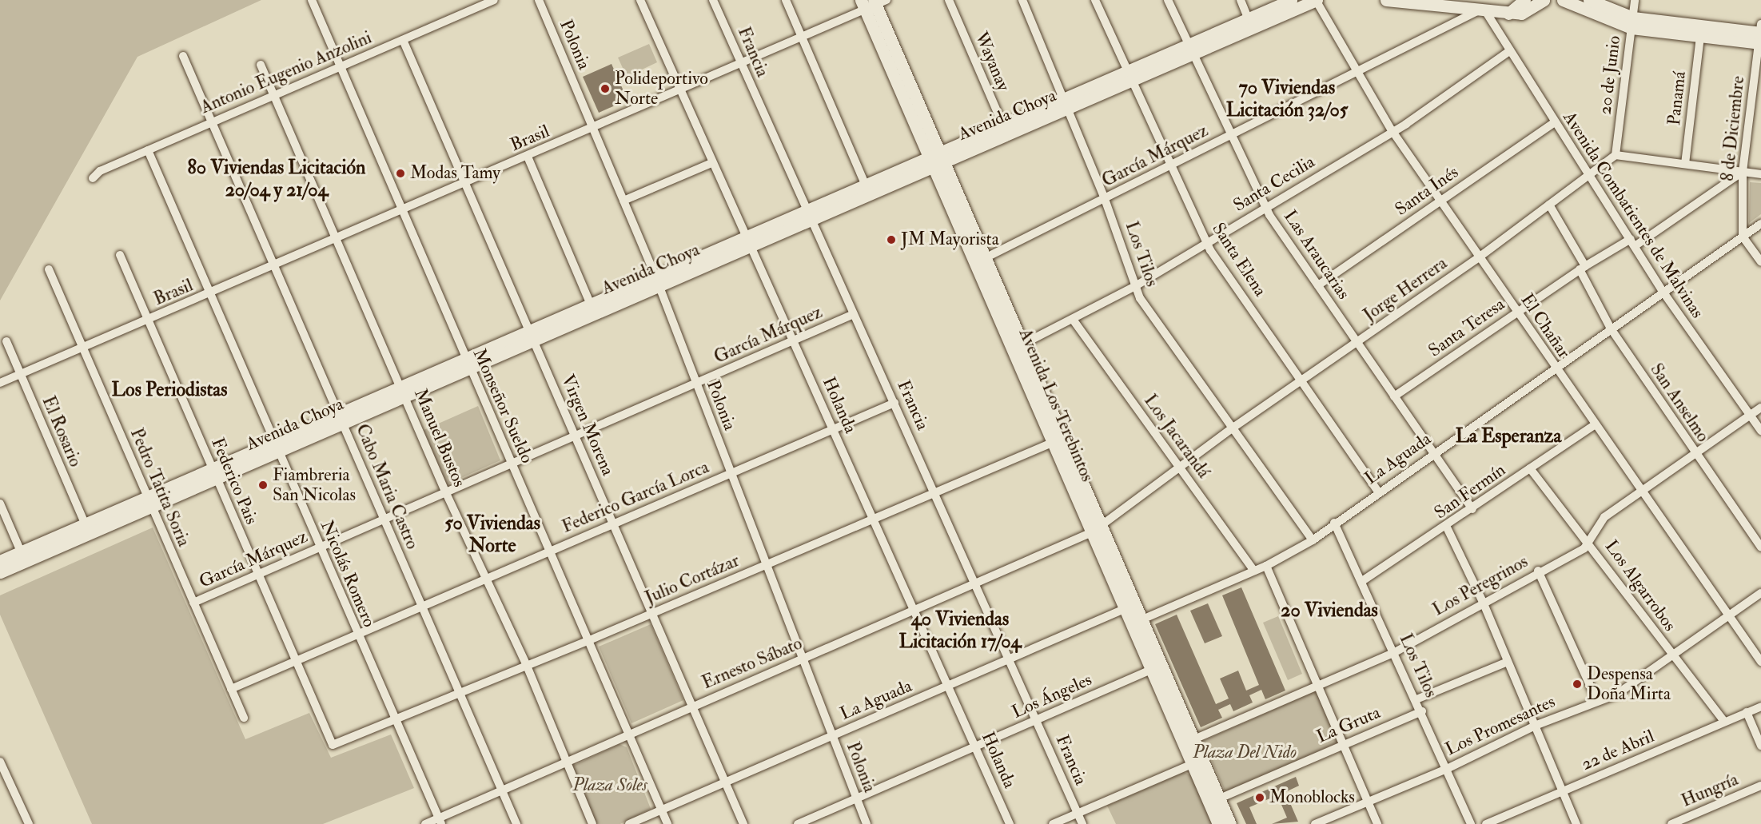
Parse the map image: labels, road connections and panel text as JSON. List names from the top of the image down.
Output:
{
  "streets": {
    "main road": ["Avenida Choya", "Avenida Los Terebintos"],
    "street": [
      "Polonia",
      "Francia",
      "Wayanay",
      "Antonio Eugenio Anzolini",
      "20 de Junio",
      "Panamá",
      "8 de Diciembre",
      "Brasil",
      "García Márquez",
      "Santa Cecilia",
      "Santa Inés",
      "Avenida Combatientes de Malvinas",
      "Los Tilos",
      "Las Araucarias",
      "Santa Elena",
      "Jorge Herrera",
      "El Chañar",
      "Santa Teresa",
      "San Anselmo",
      "Holanda",
      "Monseñor Sueldo",
      "Virgen Morena",
      "El Rosario",
      "Los Jacarandá",
      "Manuel Bustos",
      "La Aguada",
      "Federico Pais",
      "Cabo Maria Castro",
      "Pedro Tatita Soria",
      "San Fermín",
      "Federico García Lorca",
      "Nicolás Romero",
      "Julio Cortázar",
      "Los Peregrinos",
      "Los Algarrobos",
      "Ernesto Sábato",
      "Los Ángeles",
      "La Gruta",
      "Los Promesantes",
      "22 de Abril",
      "Hungría"
    ]
  },
  "crossings": [
    ["Polonia", "Avenida Choya"],
    ["Polonia", "Brasil"],
    ["Polonia", "García Márquez"],
    ["Polonia", "La Aguada"],
    ["Polonia", "Federico García Lorca"],
    ["Polonia", "Julio Cortázar"],
    ["Polonia", "Ernesto Sábato"],
    ["Polonia", "Los Ángeles"],
    ["Francia", "Avenida Choya"],
    ["Francia", "Brasil"],
    ["Francia", "García Márquez"],
    ["Francia", "La Aguada"],
    ["Francia", "Federico García Lorca"],
    ["Francia", "Julio Cortázar"],
    ["Francia", "Ernesto Sábato"],
    ["Francia", "Los Ángeles"],
    ["Wayanay", "Avenida Choya"],
    ["Antonio Eugenio Anzolini", "Monseñor Sueldo"],
    ["Antonio Eugenio Anzolini", "Virgen Morena"],
    ["Antonio Eugenio Anzolini", "Manuel Bustos"],
    ["Antonio Eugenio Anzolini", "Cabo Maria Castro"],
    ["Antonio Eugenio Anzolini", "Nicolás Romero"],
    ["20 de Junio", "Jorge Herrera"],
    ["Avenida Choya", "Los Tilos"],
    ["Avenida Choya", "Las Araucarias"],
    ["Avenida Choya", "Santa Elena"],
    ["Avenida Choya", "El Chañar"],
    ["Avenida Choya", "Holanda"],
    ["Avenida Choya", "Avenida Los Terebintos"],
    ["Avenida Choya", "Monseñor Sueldo"],
    ["Avenida Choya", "Virgen Morena"],
    ["Avenida Choya", "El Rosario"],
    ["Avenida Choya", "Manuel Bustos"],
    ["Avenida Choya", "Federico Pais"],
    ["Avenida Choya", "Cabo Maria Castro"],
    ["Avenida Choya", "Pedro Tatita Soria"],
    ["Avenida Choya", "Nicolás Romero"],
    ["8 de Diciembre", "Santa Teresa"],
    ["8 de Diciembre", "La Aguada"],
    ["Brasil", "Holanda"],
    ["Brasil", "Avenida Los Terebintos"],
    ["Brasil", "Monseñor Sueldo"],
    ["Brasil", "Virgen Morena"],
    ["Brasil", "El Rosario"],
    ["Brasil", "Manuel Bustos"],
    ["Brasil", "Federico Pais"],
    ["Brasil", "Cabo Maria Castro"],
    ["Brasil", "Pedro Tatita Soria"],
    ["Brasil", "Nicolás Romero"],
    ["García Márquez", "Avenida Combatientes de Malvinas"],
    ["García Márquez", "Los Tilos"],
    ["García Márquez", "Las Araucarias"],
    ["García Márquez", "Santa Elena"],
    ["García Márquez", "El Chañar"],
    ["García Márquez", "Holanda"],
    ["García Márquez", "Avenida Los Terebintos"],
    ["García Márquez", "Monseñor Sueldo"],
    ["García Márquez", "Virgen Morena"],
    ["García Márquez", "Manuel Bustos"],
    ["García Márquez", "Federico Pais"],
    ["García Márquez", "Cabo Maria Castro"],
    ["García Márquez", "Pedro Tatita Soria"],
    ["García Márquez", "Nicolás Romero"],
    ["Santa Cecilia", "Avenida Combatientes de Malvinas"],
    ["Santa Cecilia", "Los Tilos"],
    ["Santa Cecilia", "Las Araucarias"],
    ["Santa Cecilia", "Santa Elena"],
    ["Santa Cecilia", "El Chañar"],
    ["Santa Cecilia", "Avenida Los Terebintos"],
    ["Santa Cecilia", "Los Jacarandá"],
    ["Santa Inés", "Avenida Combatientes de Malvinas"],
    ["Santa Inés", "Las Araucarias"],
    ["Santa Inés", "El Chañar"],
    ["Avenida Combatientes de Malvinas", "Jorge Herrera"],
    ["Avenida Combatientes de Malvinas", "Santa Teresa"],
    ["Avenida Combatientes de Malvinas", "La Aguada"],
    ["Avenida Combatientes de Malvinas", "Los Peregrinos"],
    ["Los Tilos", "Jorge Herrera"],
    ["Los Tilos", "La Aguada"],
    ["Los Tilos", "San Fermín"],
    ["Los Tilos", "Los Peregrinos"],
    ["Los Tilos", "La Gruta"],
    ["Los Tilos", "Los Promesantes"],
    ["Las Araucarias", "Jorge Herrera"],
    ["Las Araucarias", "Santa Teresa"],
    ["Las Araucarias", "La Aguada"],
    ["Las Araucarias", "San Fermín"],
    ["Santa Elena", "Jorge Herrera"],
    ["Santa Elena", "La Aguada"],
    ["Jorge Herrera", "El Chañar"],
    ["Jorge Herrera", "San Anselmo"],
    ["Jorge Herrera", "Avenida Los Terebintos"],
    ["Jorge Herrera", "Los Jacarandá"],
    ["Jorge Herrera", "Ernesto Sábato"],
    ["El Chañar", "Santa Teresa"],
    ["El Chañar", "La Aguada"],
    ["El Chañar", "San Fermín"],
    ["El Chañar", "Los Peregrinos"],
    ["El Chañar", "Los Promesantes"],
    ["Santa Teresa", "San Anselmo"],
    ["San Anselmo", "La Aguada"],
    ["San Anselmo", "Los Peregrinos"],
    ["Holanda", "La Aguada"],
    ["Holanda", "Federico García Lorca"],
    ["Holanda", "Julio Cortázar"],
    ["Holanda", "Ernesto Sábato"],
    ["Holanda", "Los Ángeles"],
    ["Avenida Los Terebintos", "La Aguada"],
    ["Avenida Los Terebintos", "Julio Cortázar"],
    ["Avenida Los Terebintos", "Los Peregrinos"],
    ["Avenida Los Terebintos", "Ernesto Sábato"],
    ["Avenida Los Terebintos", "Los Ángeles"],
    ["Avenida Los Terebintos", "La Gruta"],
    ["Monseñor Sueldo", "La Aguada"],
    ["Monseñor Sueldo", "Federico García Lorca"],
    ["Monseñor Sueldo", "Julio Cortázar"],
    ["Monseñor Sueldo", "Ernesto Sábato"],
    ["Virgen Morena", "La Aguada"],
    ["Virgen Morena", "Federico García Lorca"],
    ["Virgen Morena", "Julio Cortázar"],
    ["Virgen Morena", "Ernesto Sábato"],
    ["Los Jacarandá", "La Aguada"],
    ["Manuel Bustos", "Federico García Lorca"],
    ["Manuel Bustos", "Julio Cortázar"],
    ["Manuel Bustos", "Ernesto Sábato"],
    ["Federico Pais", "Federico García Lorca"],
    ["Federico Pais", "Julio Cortázar"],
    ["Cabo Maria Castro", "Federico García Lorca"],
    ["Cabo Maria Castro", "Julio Cortázar"],
    ["Cabo Maria Castro", "Ernesto Sábato"],
    ["Pedro Tatita Soria", "Federico García Lorca"],
    ["San Fermín", "Los Algarrobos"],
    ["Federico García Lorca", "Nicolás Romero"],
    ["Nicolás Romero", "Julio Cortázar"],
    ["Nicolás Romero", "Ernesto Sábato"],
    ["Los Peregrinos", "Los Algarrobos"],
    ["Los Algarrobos", "Los Promesantes"],
    ["Los Algarrobos", "22 de Abril"]
  ],
  "districts": [
    "70 Viviendas Licitación 32/05",
    "80 Viviendas Licitación 20/04 y 21/04",
    "Los Periodistas",
    "La Esperanza",
    "50 Viviendas Norte",
    "20 Viviendas",
    "40 Viviendas Licitación 17/04"
  ],
  "parks": ["Plaza Del Nido", "Plaza Soles"],
  "places": [
    "Polideportivo Norte",
    "Modas Tamy",
    "JM Mayorista",
    "Fiambreria San Nicolas",
    "Despensa Doña Mirta",
    "Monoblocks"
  ]
}
